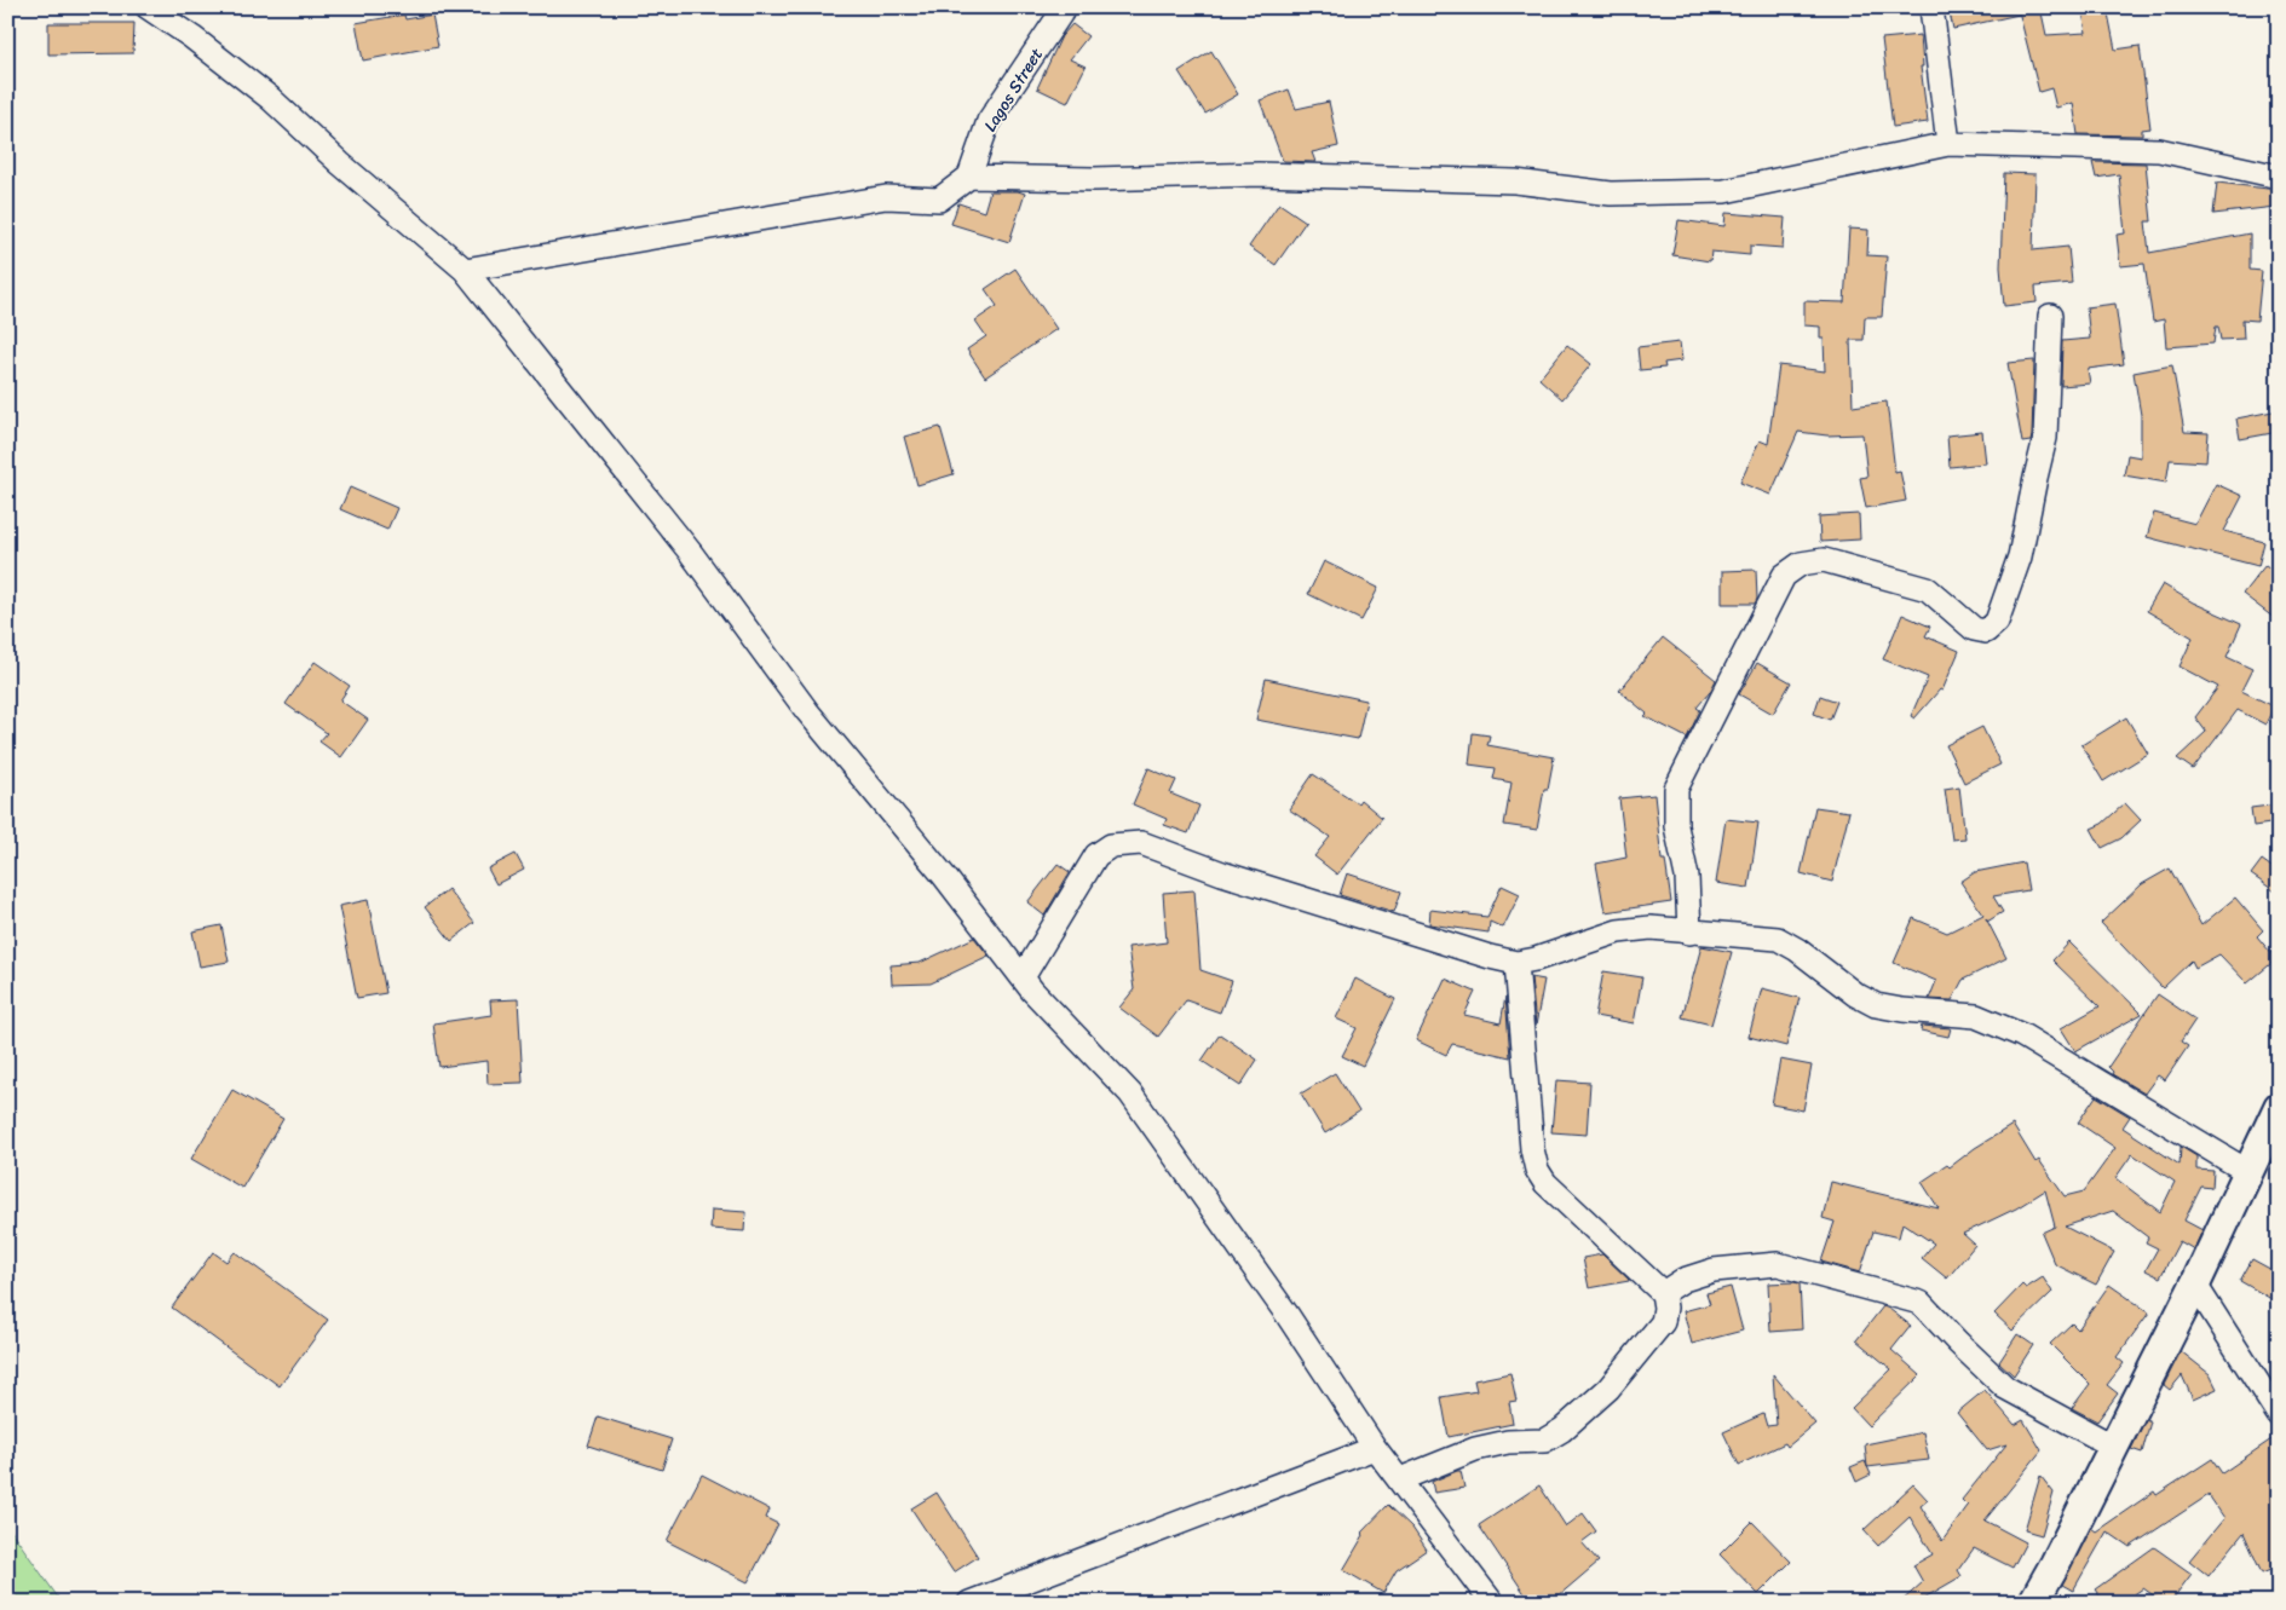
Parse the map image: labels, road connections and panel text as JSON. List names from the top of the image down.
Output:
{
  "streets": {
    "street": ["Lagos Street"]
  }
}
